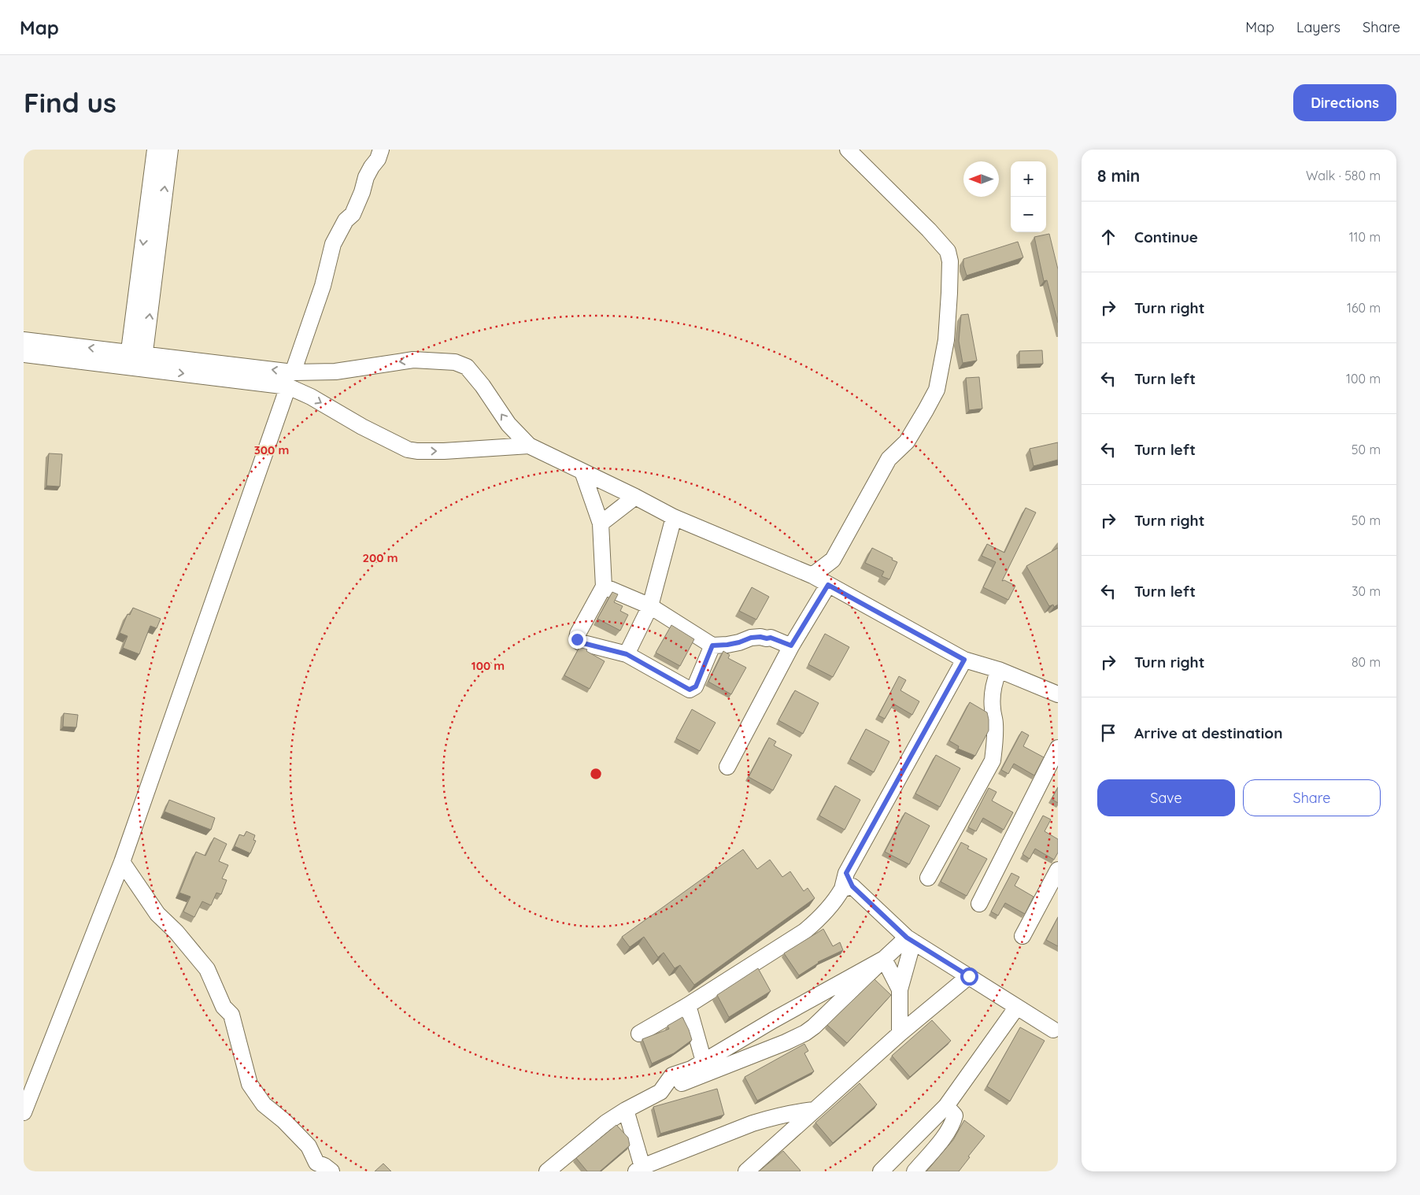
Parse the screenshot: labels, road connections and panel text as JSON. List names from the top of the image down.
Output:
{
  "north": "left",
  "page": {
    "header": "Map",
    "nav": ["Map", "Layers", "Share"],
    "buttons": [
      "Directions",
      ["Save", "Share"]
    ],
    "title": "Find us",
    "heading": ["8 min", "Walk · 580 m"],
    "map_buttons": ["+", "−"],
    "list": [
      ["Continue", "110 m"],
      ["Turn right", "160 m"],
      ["Turn left", "100 m"],
      ["Turn left", "50 m"],
      ["Turn right", "50 m"],
      ["Turn left", "30 m"],
      ["Turn right", "80 m"],
      "Arrive at destination"
    ]
  },
  "rings": ["300 m", "200 m", "100 m"]
}
